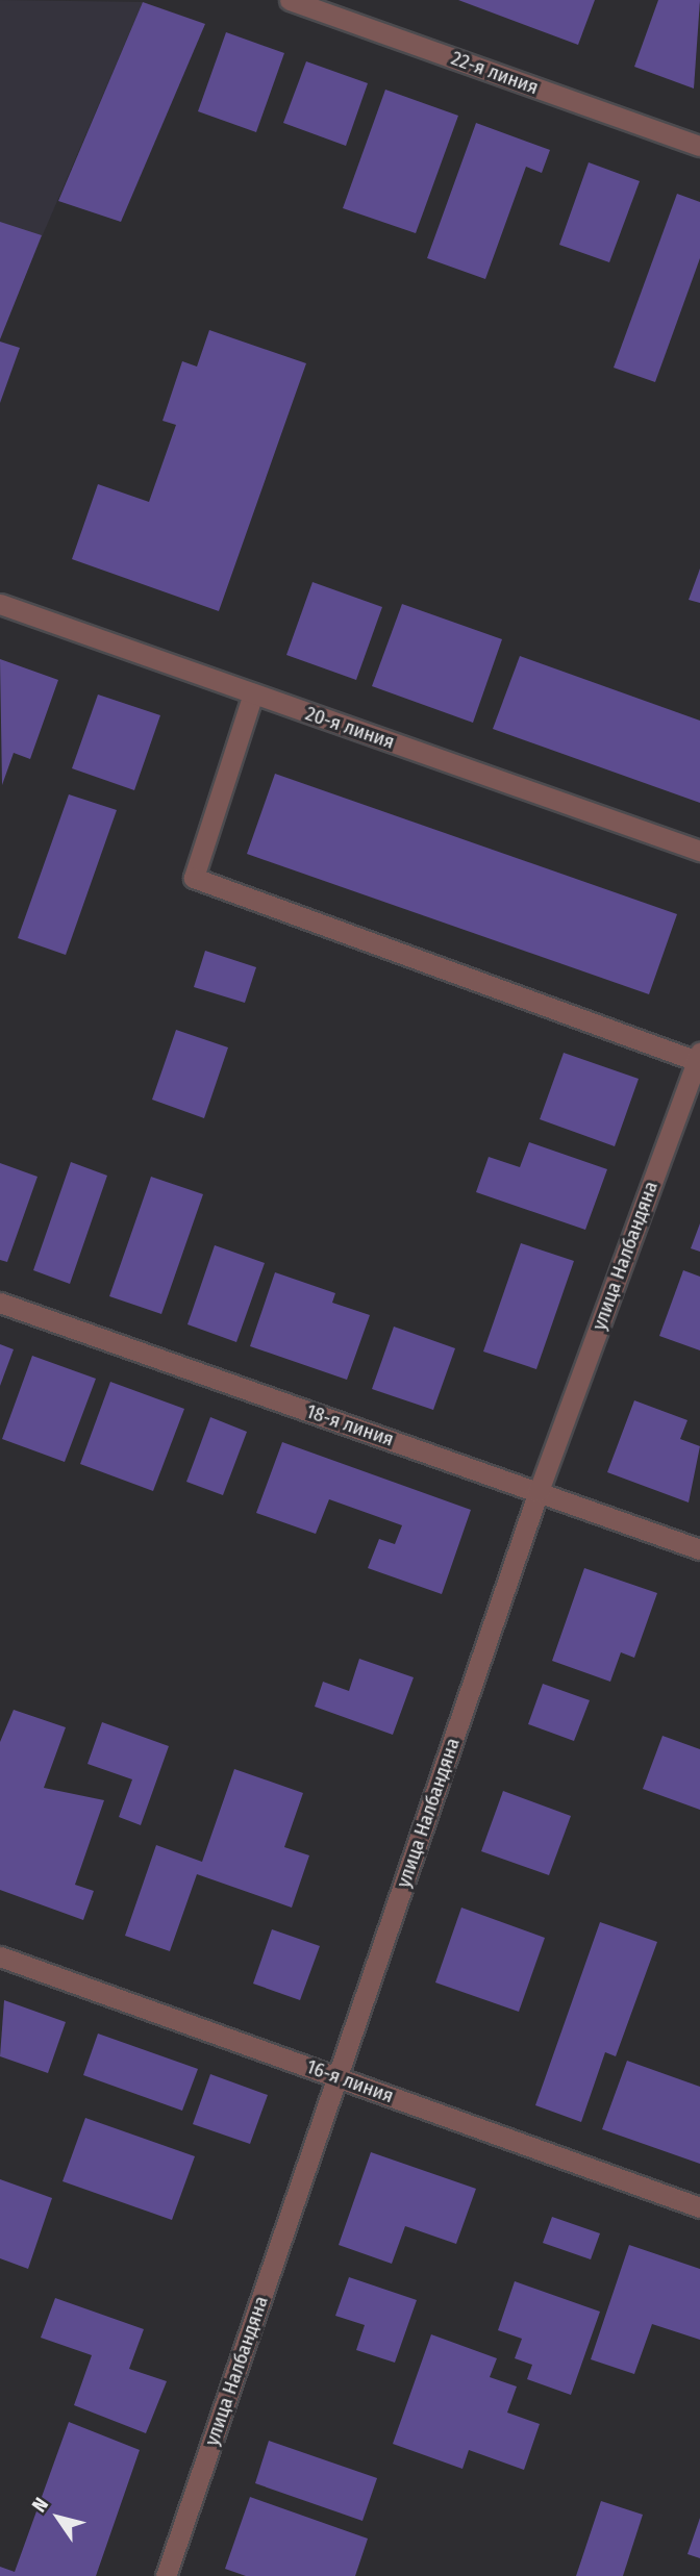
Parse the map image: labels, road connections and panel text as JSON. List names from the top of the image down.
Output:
{
  "streets": {
    "street": [
      "22-я линия",
      "20-я линия",
      "улица Налбандяна",
      "18-я линия",
      "16-я линия"
    ]
  },
  "crossings": [
    ["улица Налбандяна", "18-я линия"],
    ["улица Налбандяна", "16-я линия"]
  ],
  "north": "top left"
}
